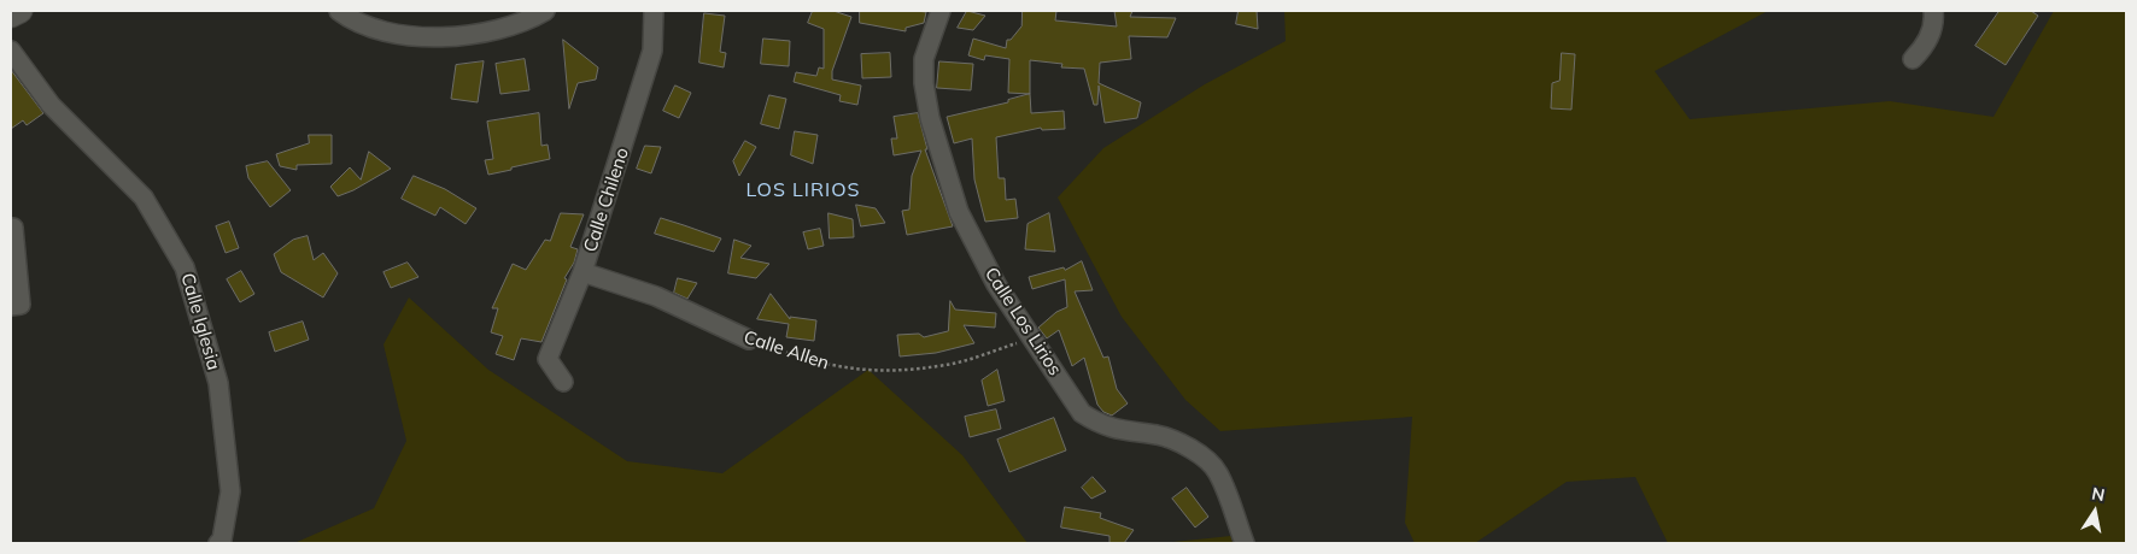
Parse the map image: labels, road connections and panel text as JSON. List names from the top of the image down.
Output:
{
  "streets": {
    "street": [
      "Calle Chileno",
      "Calle Iglesia",
      "Calle Los Lirios",
      "Calle Allen"
    ]
  },
  "crossings": [
    ["Calle Chileno", "Calle Allen"],
    ["Calle Los Lirios", "Calle Allen"]
  ],
  "districts": ["LOS LIRIOS"],
  "north": "top"
}
